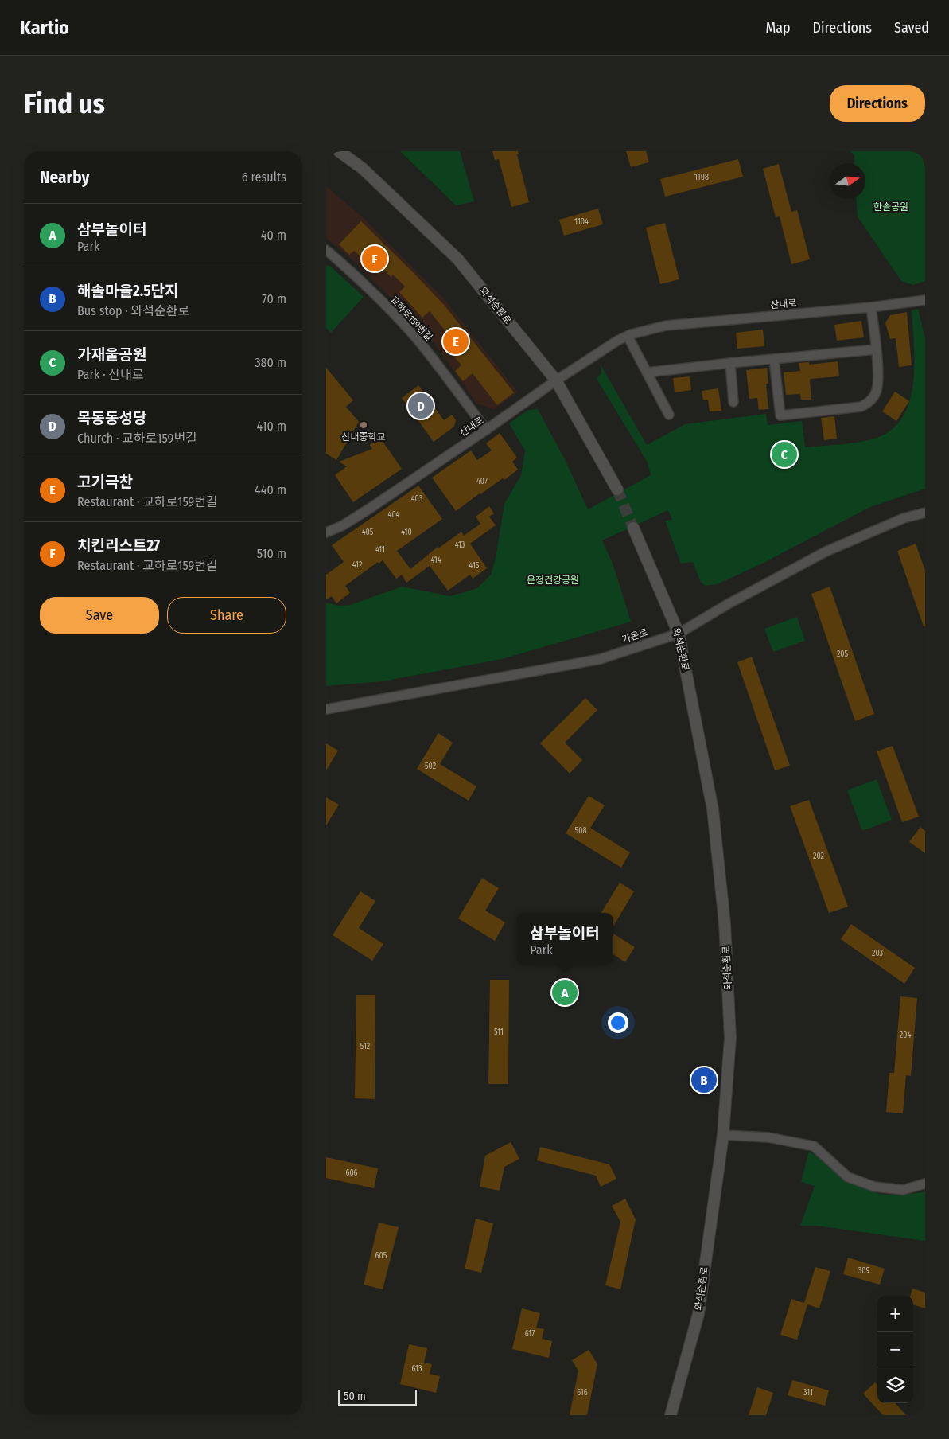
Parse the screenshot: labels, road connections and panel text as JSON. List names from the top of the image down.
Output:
{
  "streets": {
    "street": [
      "산내로",
      "와석순환로",
      "교하로159번길",
      "가온로"
    ]
  },
  "crossings": [
    ["산내로", "와석순환로"],
    ["산내로", "교하로159번길"],
    ["와석순환로", "가온로"]
  ],
  "parks": ["한솔공원", "운정건강공원"],
  "places": ["산내중학교"],
  "house_numbers": [
    "1108",
    "1104",
    "407",
    "403",
    "404",
    "405",
    "410",
    "413",
    "411",
    "414",
    "412",
    "415",
    "205",
    "502",
    "508",
    "202",
    "203",
    "511",
    "204",
    "512",
    "606",
    "605",
    "309",
    "617",
    "613",
    "616",
    "311"
  ],
  "scale_bar": "50 m",
  "north": "right",
  "page": {
    "header": "Kartio",
    "nav": ["Map", "Directions", "Saved"],
    "buttons": [
      "Directions",
      ["Save", "Share"]
    ],
    "title": "Find us",
    "heading": ["Nearby", "6 results"],
    "list": [
      {
        "mark": "A",
        "name": "삼부놀이터",
        "note": "Park",
        "value": "40 m"
      },
      {
        "mark": "B",
        "name": "해솔마을2.5단지",
        "note": "Bus stop · 와석순환로",
        "value": "70 m"
      },
      {
        "mark": "C",
        "name": "가재울공원",
        "note": "Park · 산내로",
        "value": "380 m"
      },
      {
        "mark": "D",
        "name": "목동동성당",
        "note": "Church · 교하로159번길",
        "value": "410 m"
      },
      {
        "mark": "E",
        "name": "고기극찬",
        "note": "Restaurant · 교하로159번길",
        "value": "440 m"
      },
      {
        "mark": "F",
        "name": "치킨리스트27",
        "note": "Restaurant · 교하로159번길",
        "value": "510 m"
      }
    ],
    "pins": [
      "F",
      "E",
      "D",
      "C",
      "A",
      "B"
    ],
    "popup": ["삼부놀이터", "Park"],
    "map_buttons": ["+", "−"],
    "scale": "50 m"
  }
}
